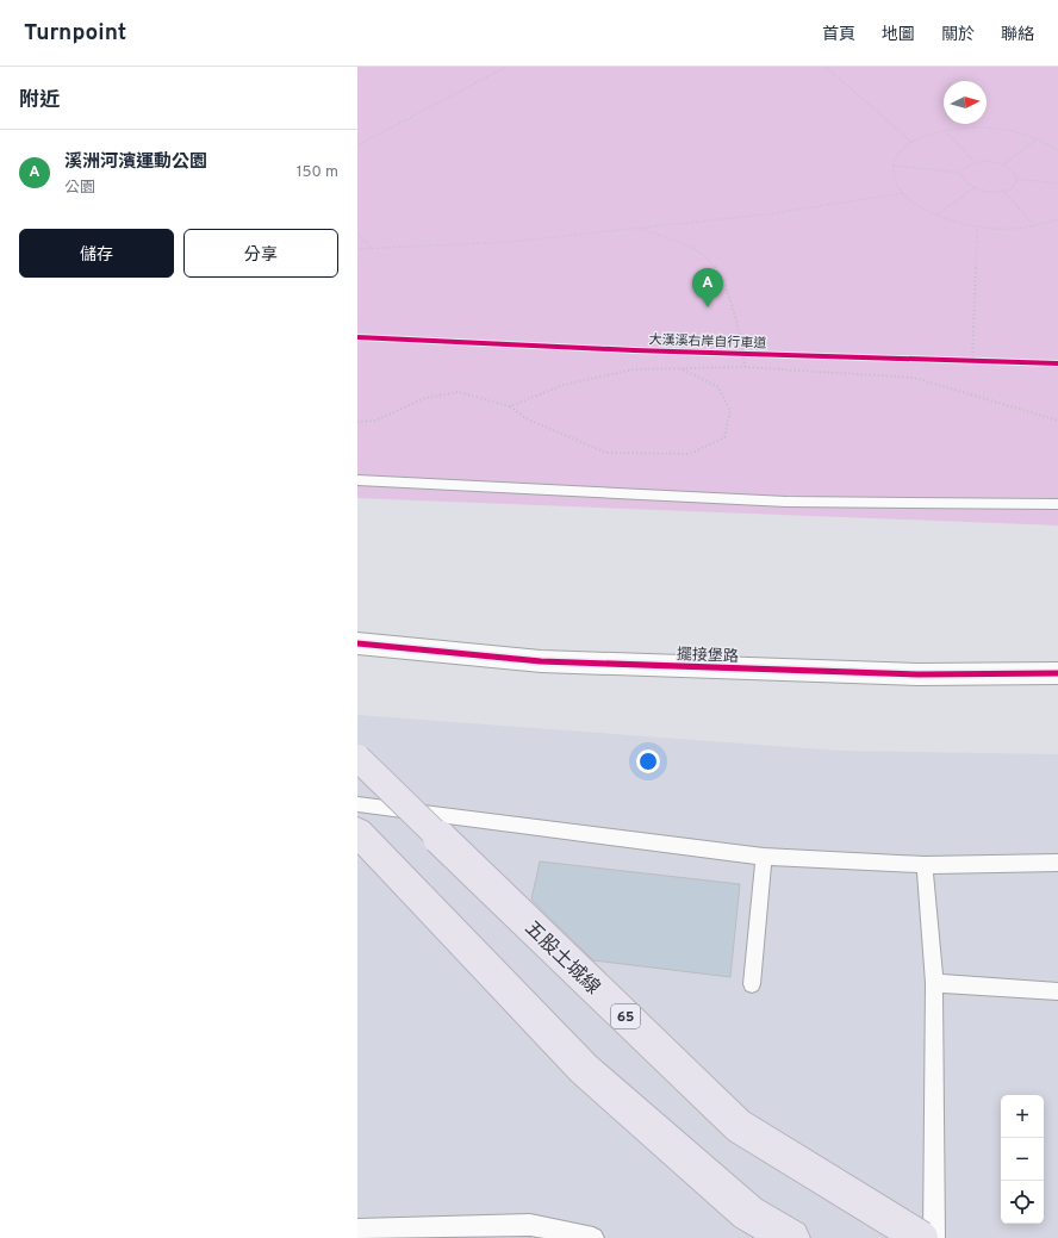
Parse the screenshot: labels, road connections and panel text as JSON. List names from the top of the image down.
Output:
{
  "streets": {
    "highway": ["五股土城線", "65"],
    "street": ["擺接堡路"],
    "cycle path": ["大漢溪右岸自行車道"]
  },
  "north": "right",
  "page": {
    "header": "Turnpoint",
    "nav": [
      "首頁",
      "地圖",
      "關於",
      "聯絡"
    ],
    "heading": "附近",
    "list": [
      {
        "mark": "A",
        "name": "溪洲河濱運動公園",
        "note": "公園",
        "value": "150 m"
      }
    ],
    "buttons": ["儲存", "分享"],
    "pins": "A",
    "map_buttons": ["+", "−"]
  }
}
